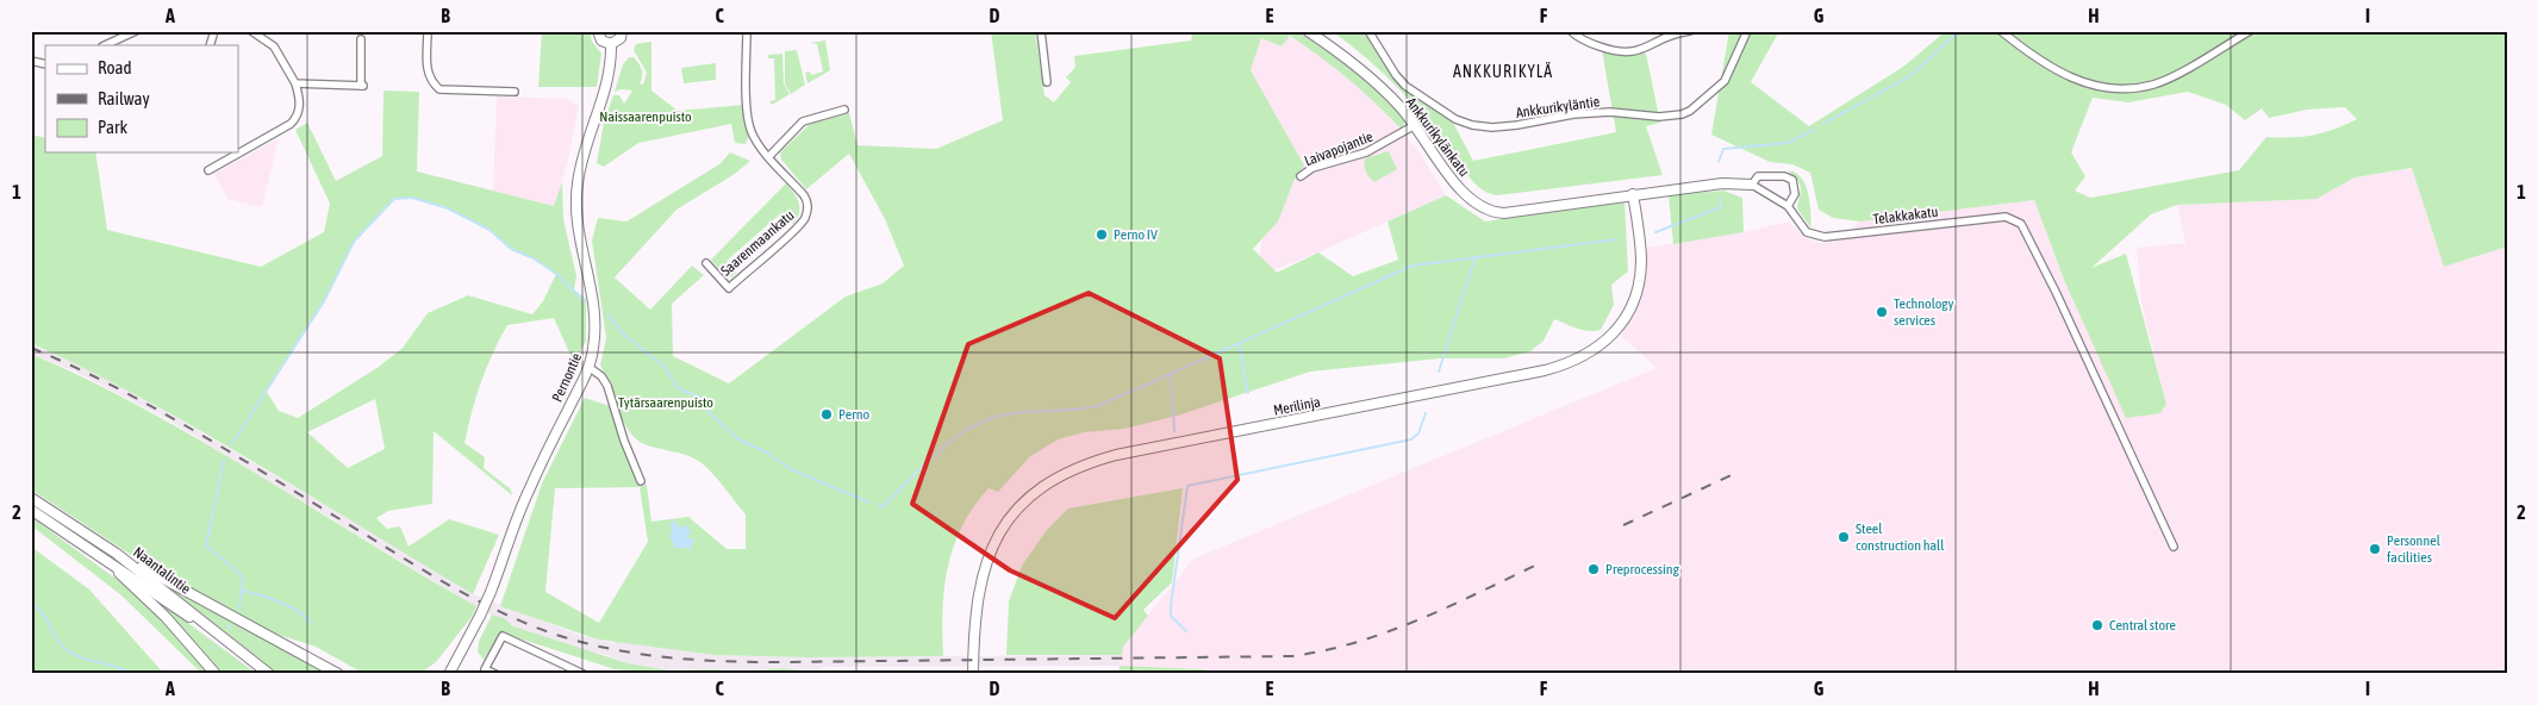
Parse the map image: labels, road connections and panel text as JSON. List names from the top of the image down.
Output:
{
  "streets": {
    "street": [
      "Ankkurikyläntie",
      "Ankkurikylänkatu",
      "Laivapojantie",
      "Telakkakatu",
      "Saarenmaankatu",
      "Pernontie",
      "Merilinja",
      "Naantalintie"
    ]
  },
  "crossings": [
    ["Ankkurikylänkatu", "Laivapojantie"],
    ["Ankkurikylänkatu", "Telakkakatu"],
    ["Telakkakatu", "Merilinja"]
  ],
  "districts": ["ANKKURIKYLÄ"],
  "parks": ["Naissaarenpuisto", "Tytärsaarenpuisto"],
  "places": [
    "Perno IV",
    "Technology services",
    "Perno",
    "Steel construction hall",
    "Personnel facilities",
    "Preprocessing",
    "Central store"
  ],
  "legend": ["Road", "Railway", "Park"],
  "grid": {
    "columns": [
      "A",
      "B",
      "C",
      "D",
      "E",
      "F",
      "G",
      "H",
      "I"
    ],
    "rows": ["1", "2"]
  }
}
